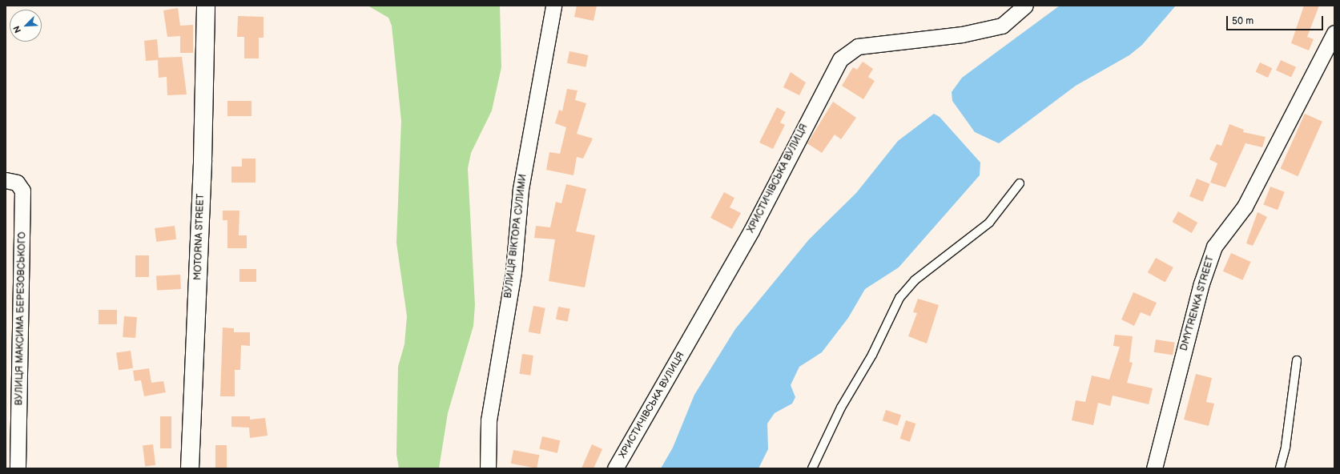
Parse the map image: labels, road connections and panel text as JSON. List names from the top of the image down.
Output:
{
  "streets": {
    "street": [
      "ХРИСТИЧІВСЬКА ВУЛИЦЯ",
      "ВУЛИЦЯ ВІКТОРА СУЛИМИ",
      "MOTORNA STREET",
      "DMYTRENKA STREET",
      "ВУЛИЦЯ МАКСИМА БЕРЕЗОВСЬКОГО"
    ]
  },
  "scale_bar": "50 m",
  "north": "bottom left"
}
